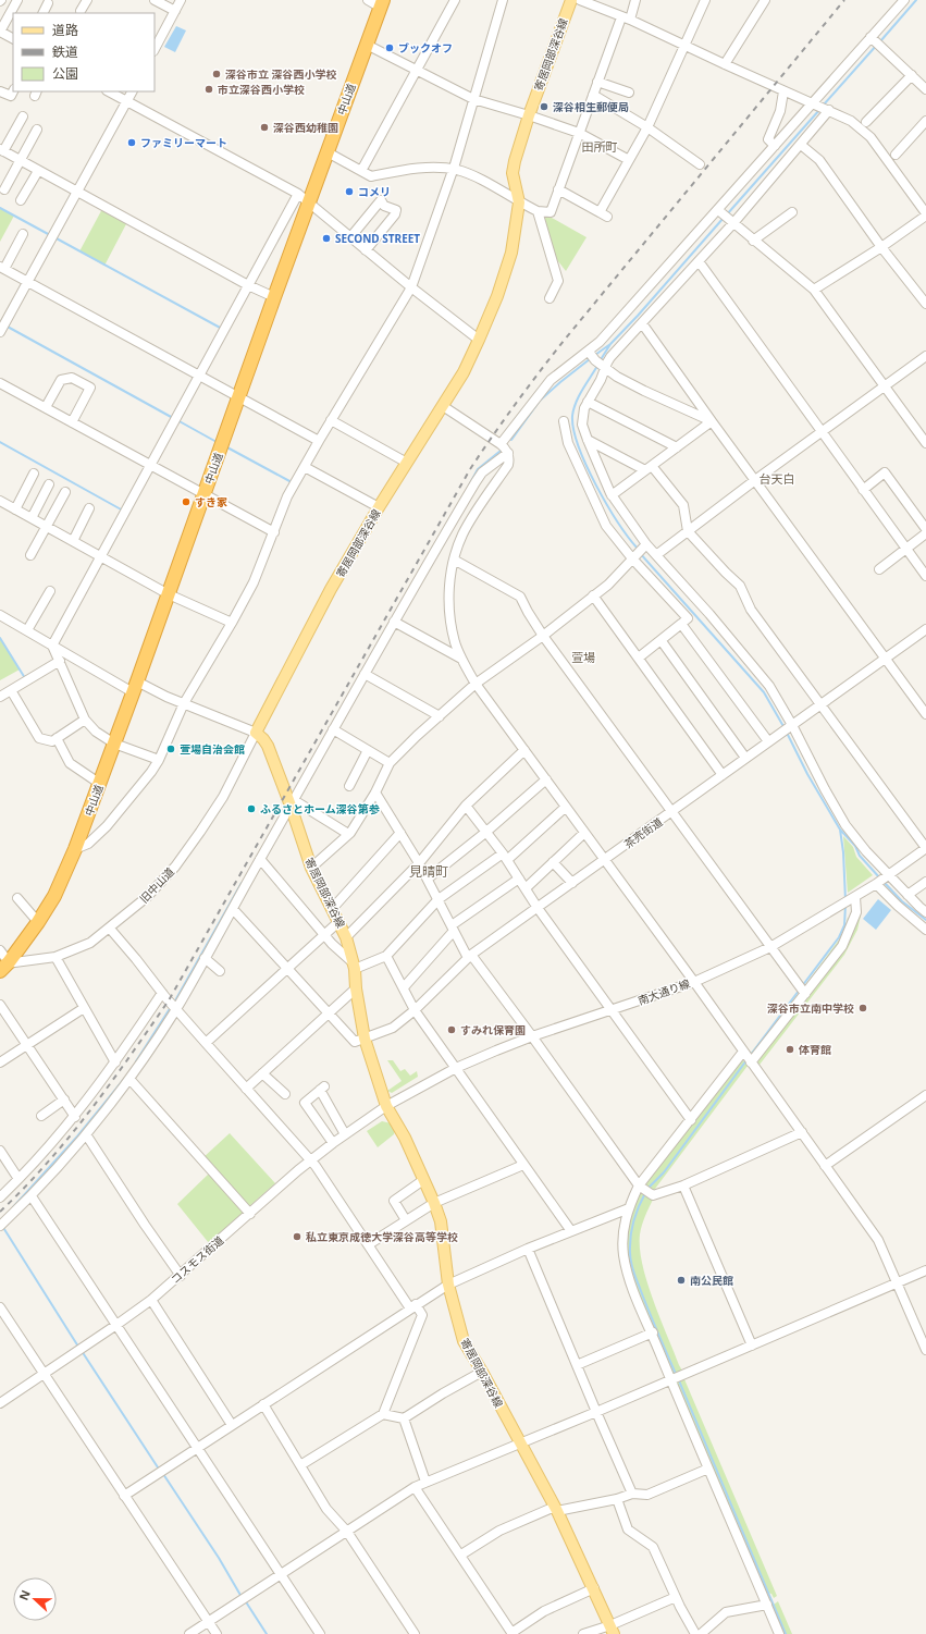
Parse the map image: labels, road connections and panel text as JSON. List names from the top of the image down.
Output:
{
  "streets": {
    "highway": ["中山道"],
    "main road": ["寄居岡部深谷線"],
    "street": [
      "茶売街道",
      "旧中山道",
      "南大通り線",
      "コスモス街道"
    ]
  },
  "crossings": [
    ["寄居岡部深谷線", "茶売街道"],
    ["寄居岡部深谷線", "旧中山道"],
    ["寄居岡部深谷線", "南大通り線"],
    ["寄居岡部深谷線", "コスモス街道"],
    ["中山道", "旧中山道"],
    ["南大通り線", "コスモス街道"]
  ],
  "districts": [
    "田所町",
    "台天白",
    "萱場",
    "見晴町"
  ],
  "places": [
    "ブックオフ",
    "深谷市立 深谷西小学校",
    "市立深谷西小学校",
    "深谷相生郵便局",
    "深谷西幼稚園",
    "ファミリーマート",
    "コメリ",
    "SECOND STREET",
    "すき家",
    "萱場自治会館",
    "ふるさとホーム深谷第参",
    "深谷市立南中学校",
    "すみれ保育園",
    "体育館",
    "私立東京成徳大学深谷高等学校",
    "南公民館"
  ],
  "legend": ["道路", "鉄道", "公園"],
  "north": "left"
}
